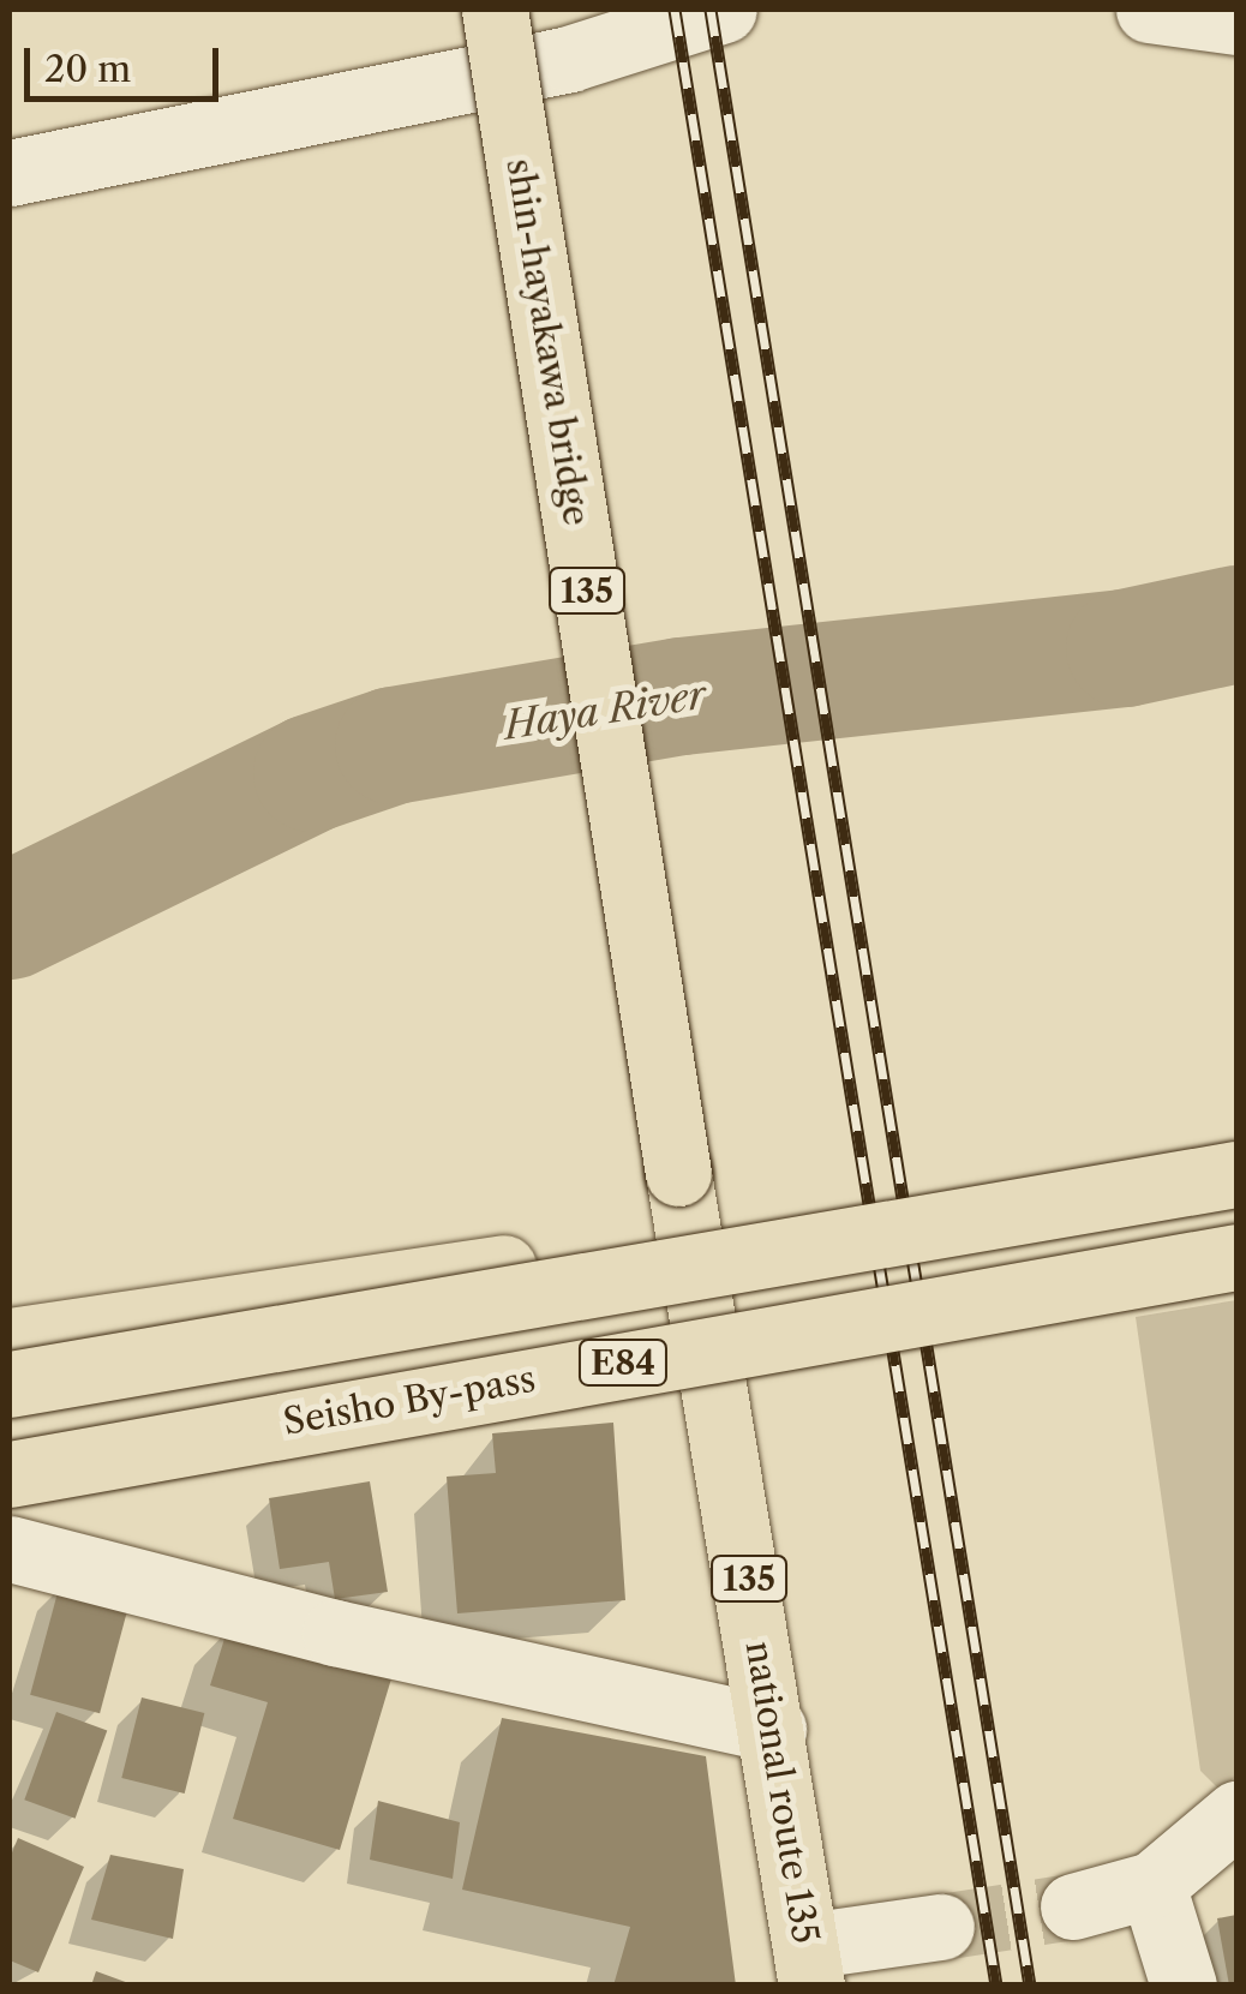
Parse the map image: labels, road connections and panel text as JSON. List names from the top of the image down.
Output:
{
  "streets": {
    "highway": [
      "shin-hayakawa bridge",
      "135",
      "E84",
      "Seisho By-pass",
      "national route 135"
    ]
  },
  "crossings": [
    ["shin-hayakawa bridge", "national route 135"]
  ],
  "water": ["Haya River"],
  "scale_bar": "20 m"
}
